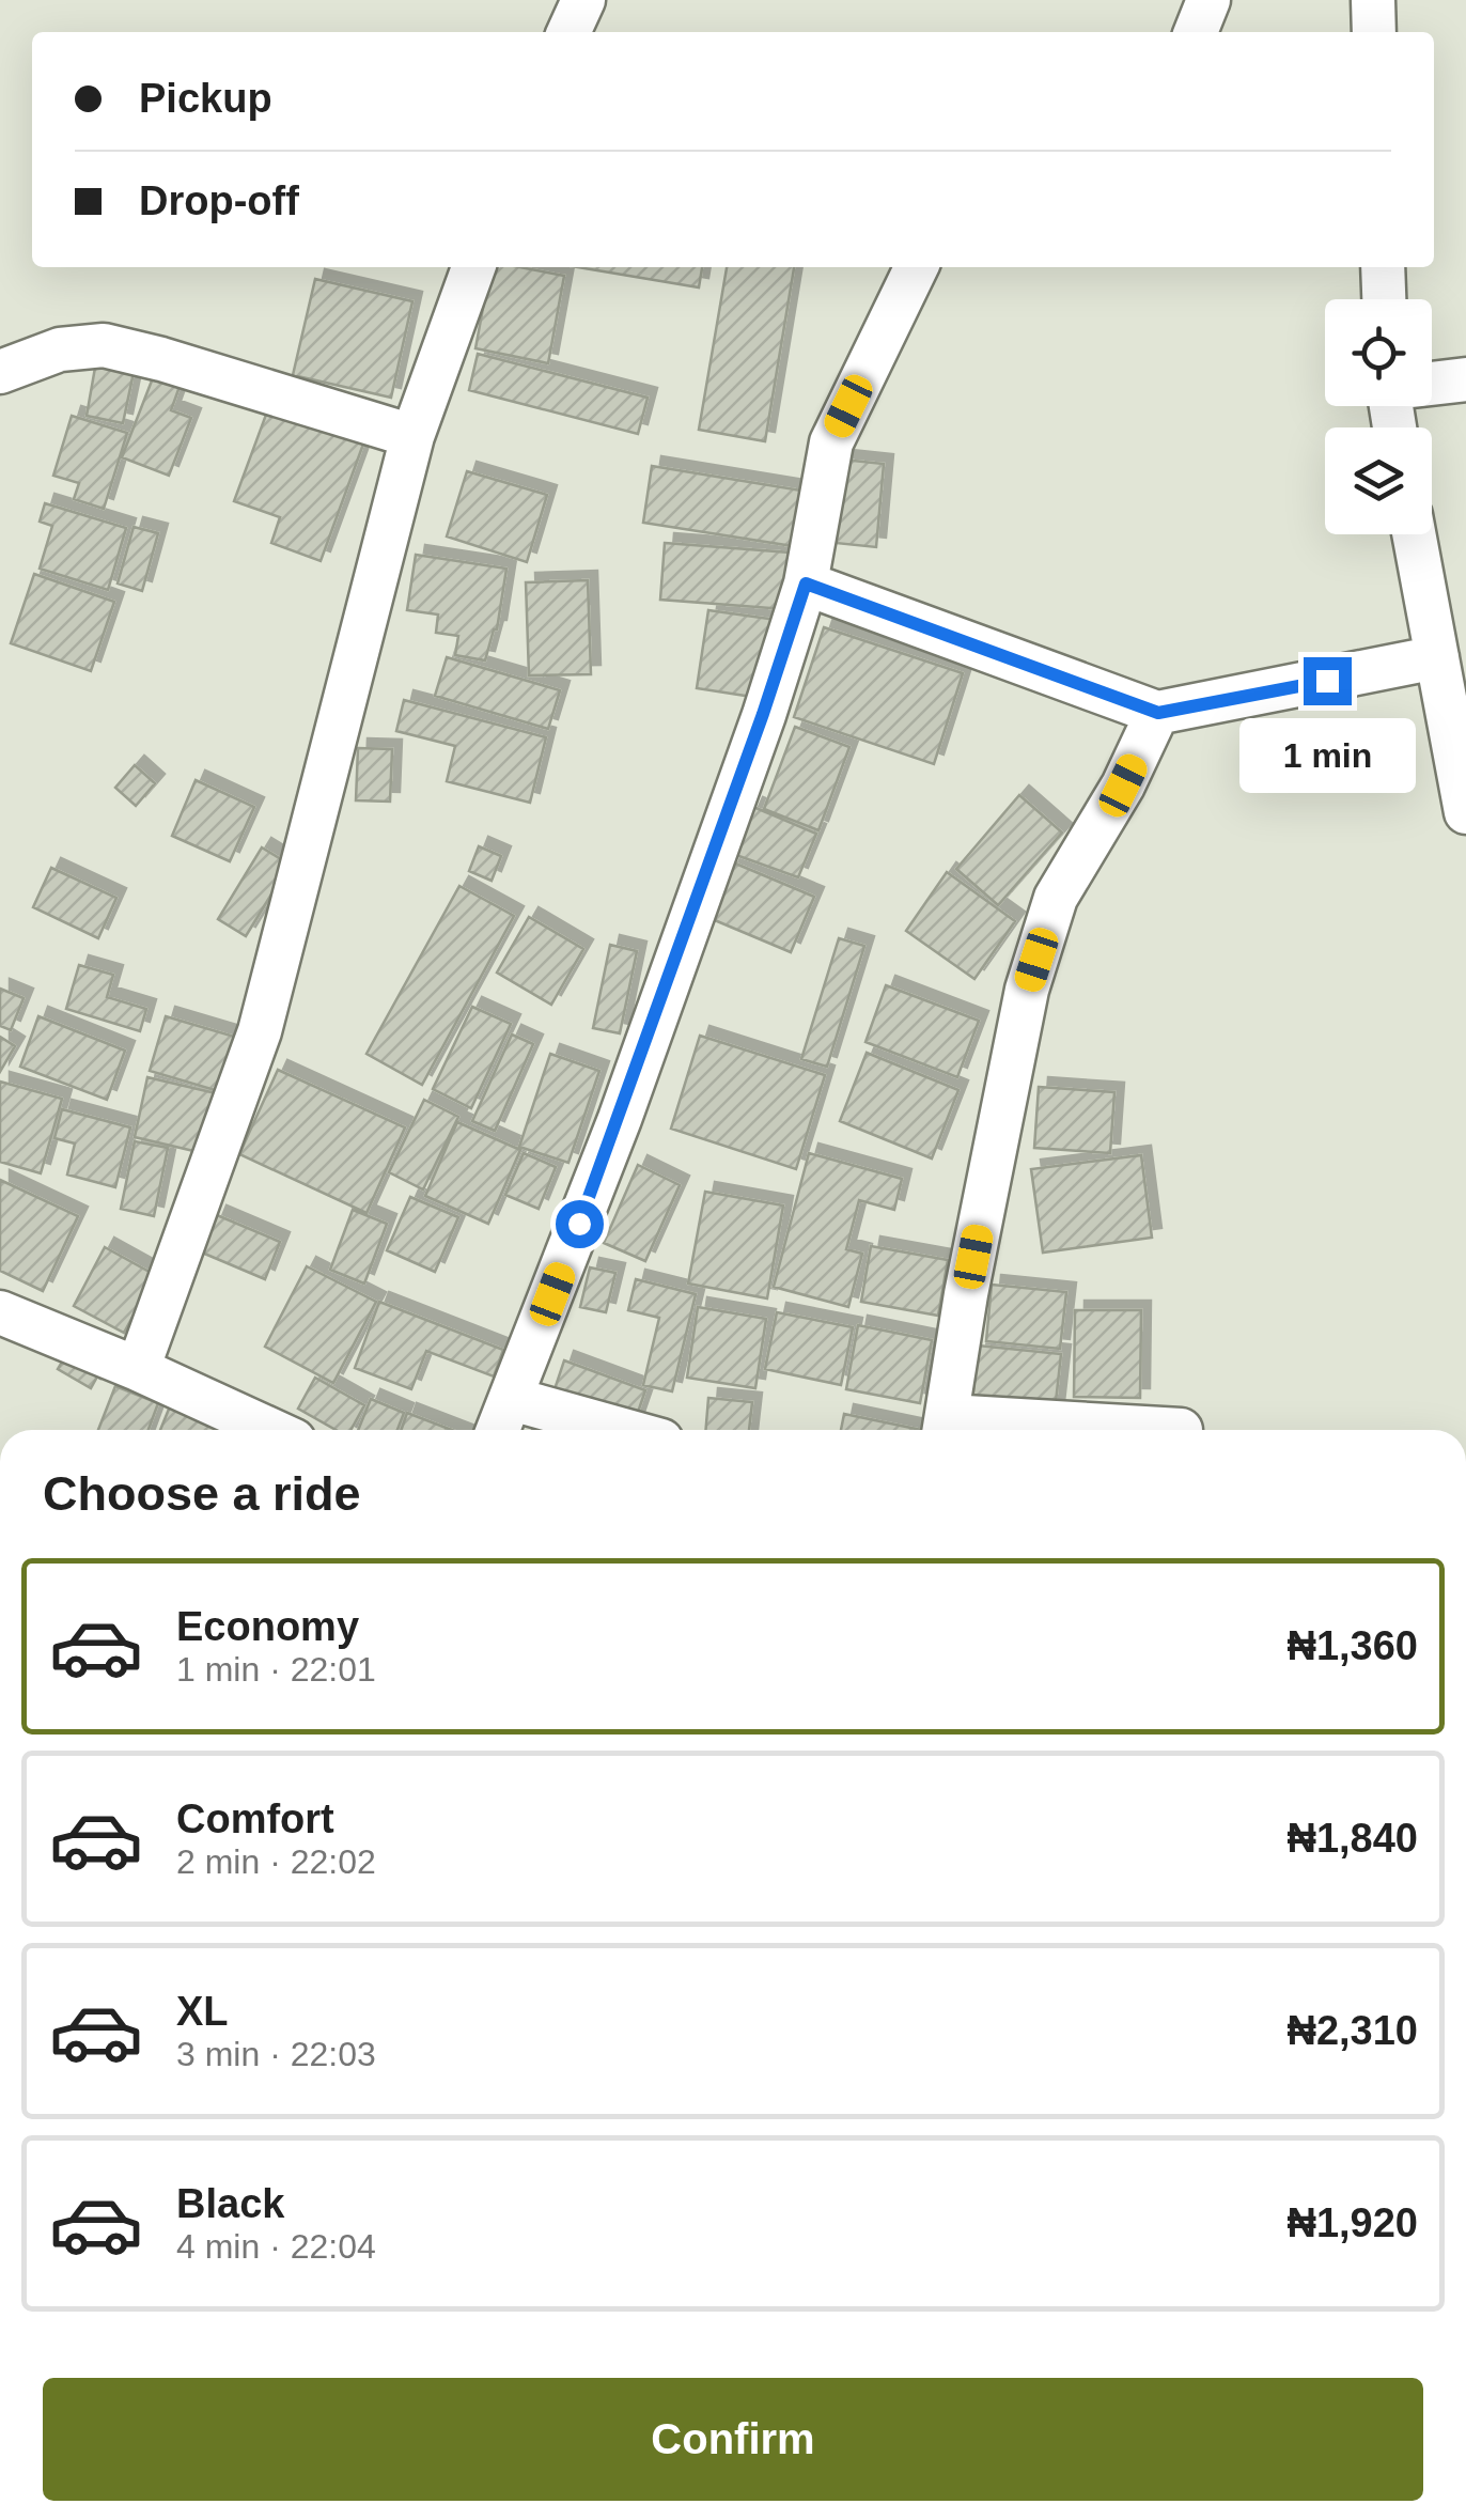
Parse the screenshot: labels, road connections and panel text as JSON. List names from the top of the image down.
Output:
{
  "page": {
    "banner": ["Pickup", "Drop-off"],
    "bubble": "1 min",
    "heading": "Choose a ride",
    "list": [
      {
        "name": "Economy",
        "note": "1 min · 22:01",
        "value": "₦1,360"
      },
      {
        "name": "Comfort",
        "note": "2 min · 22:02",
        "value": "₦1,840"
      },
      {
        "name": "XL",
        "note": "3 min · 22:03",
        "value": "₦2,310"
      },
      {
        "name": "Black",
        "note": "4 min · 22:04",
        "value": "₦1,920"
      }
    ],
    "buttons": "Confirm"
  }
}
